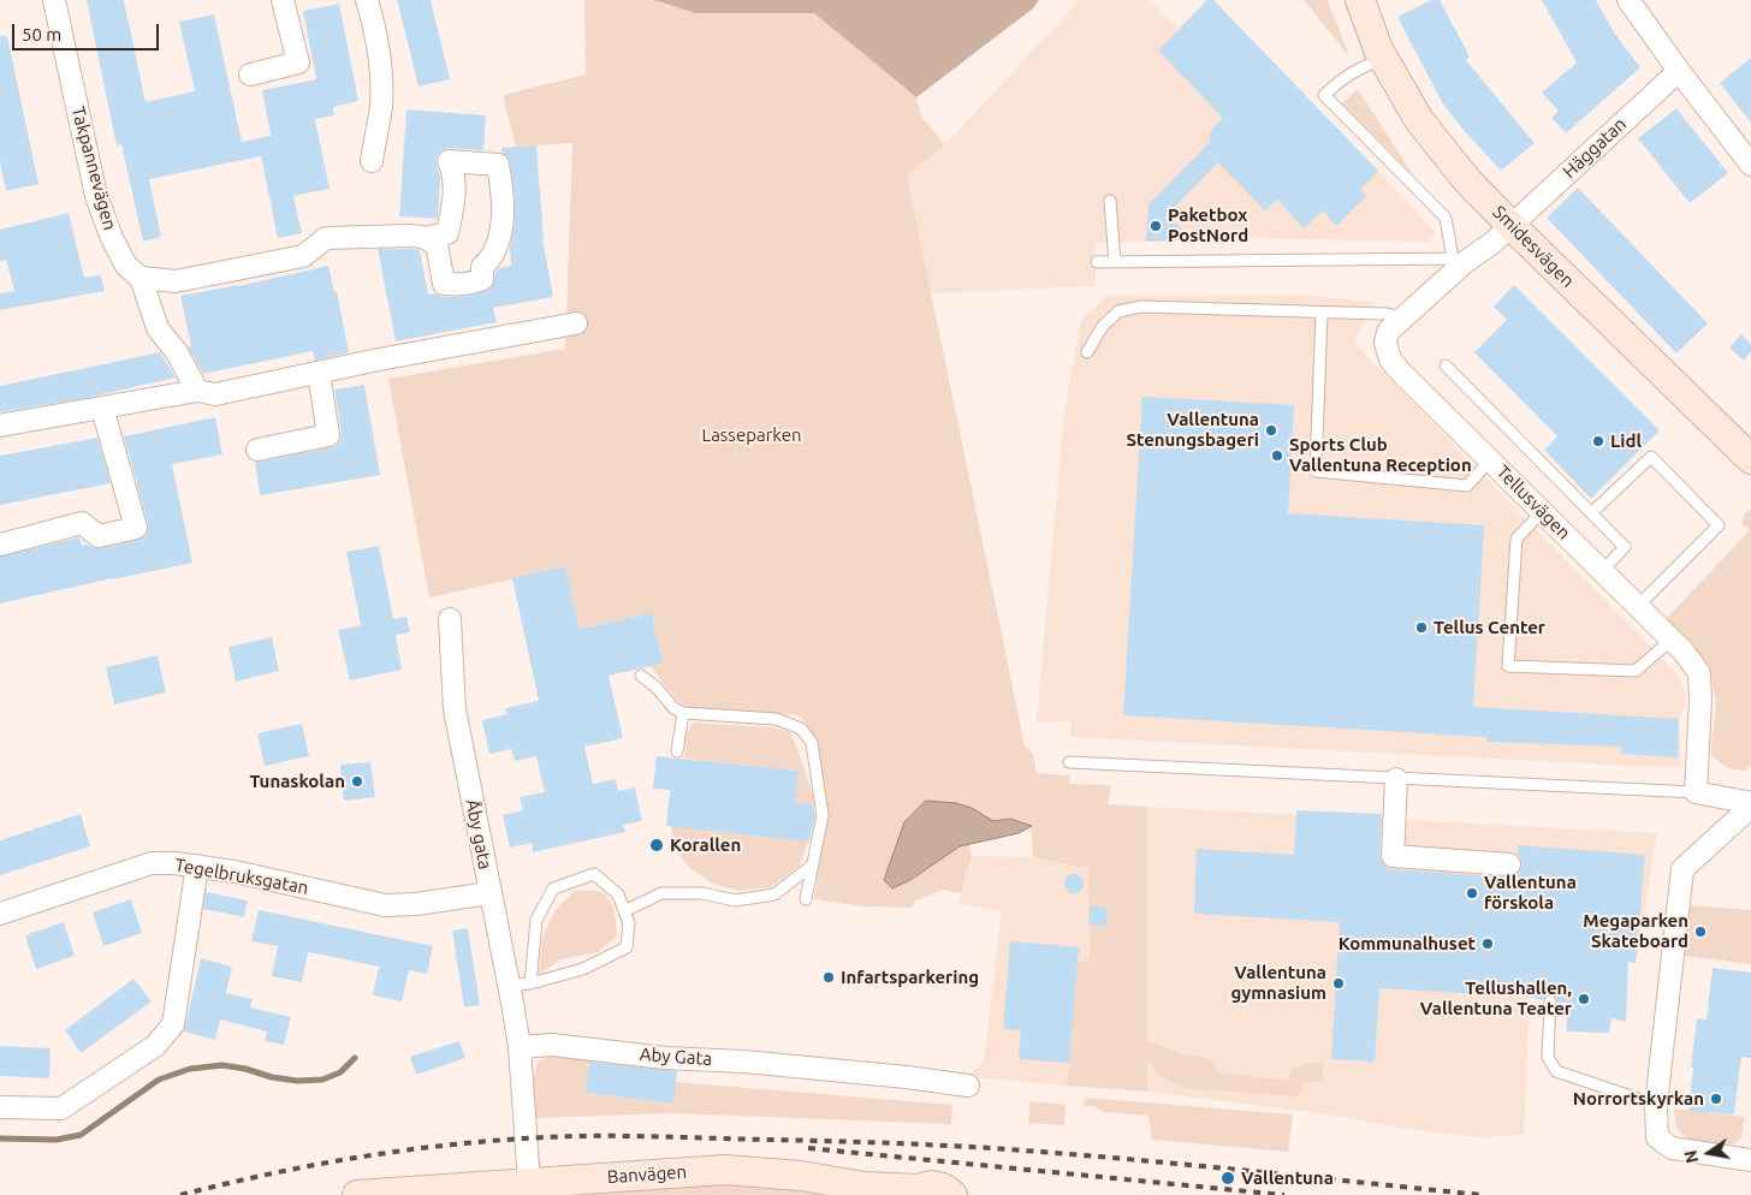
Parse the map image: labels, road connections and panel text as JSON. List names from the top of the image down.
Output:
{
  "streets": {
    "street": [
      "Häggatan",
      "Takpannevägen",
      "Smidesvägen",
      "Tellusvägen",
      "Åby gata",
      "Tegelbruksgatan",
      "Aby Gata",
      "Banvägen"
    ]
  },
  "crossings": [
    ["Häggatan", "Smidesvägen"],
    ["Häggatan", "Tellusvägen"],
    ["Smidesvägen", "Tellusvägen"],
    ["Åby gata", "Tegelbruksgatan"],
    ["Åby gata", "Aby Gata"]
  ],
  "parks": ["Lasseparken"],
  "places": [
    "Paketbox PostNord",
    "Vallentuna Stenungsbageri",
    "Lidl",
    "Sports Club Vallentuna Reception",
    "Tellus Center",
    "Tunaskolan",
    "Korallen",
    "Vallentuna förskola",
    "Megaparken Skateboard",
    "Kommunalhuset",
    "Infartsparkering",
    "Vallentuna gymnasium",
    "Tellushallen, Vallentuna Teater",
    "Norrortskyrkan",
    "Vallentuna"
  ],
  "scale_bar": "50 m",
  "north": "left"
}
